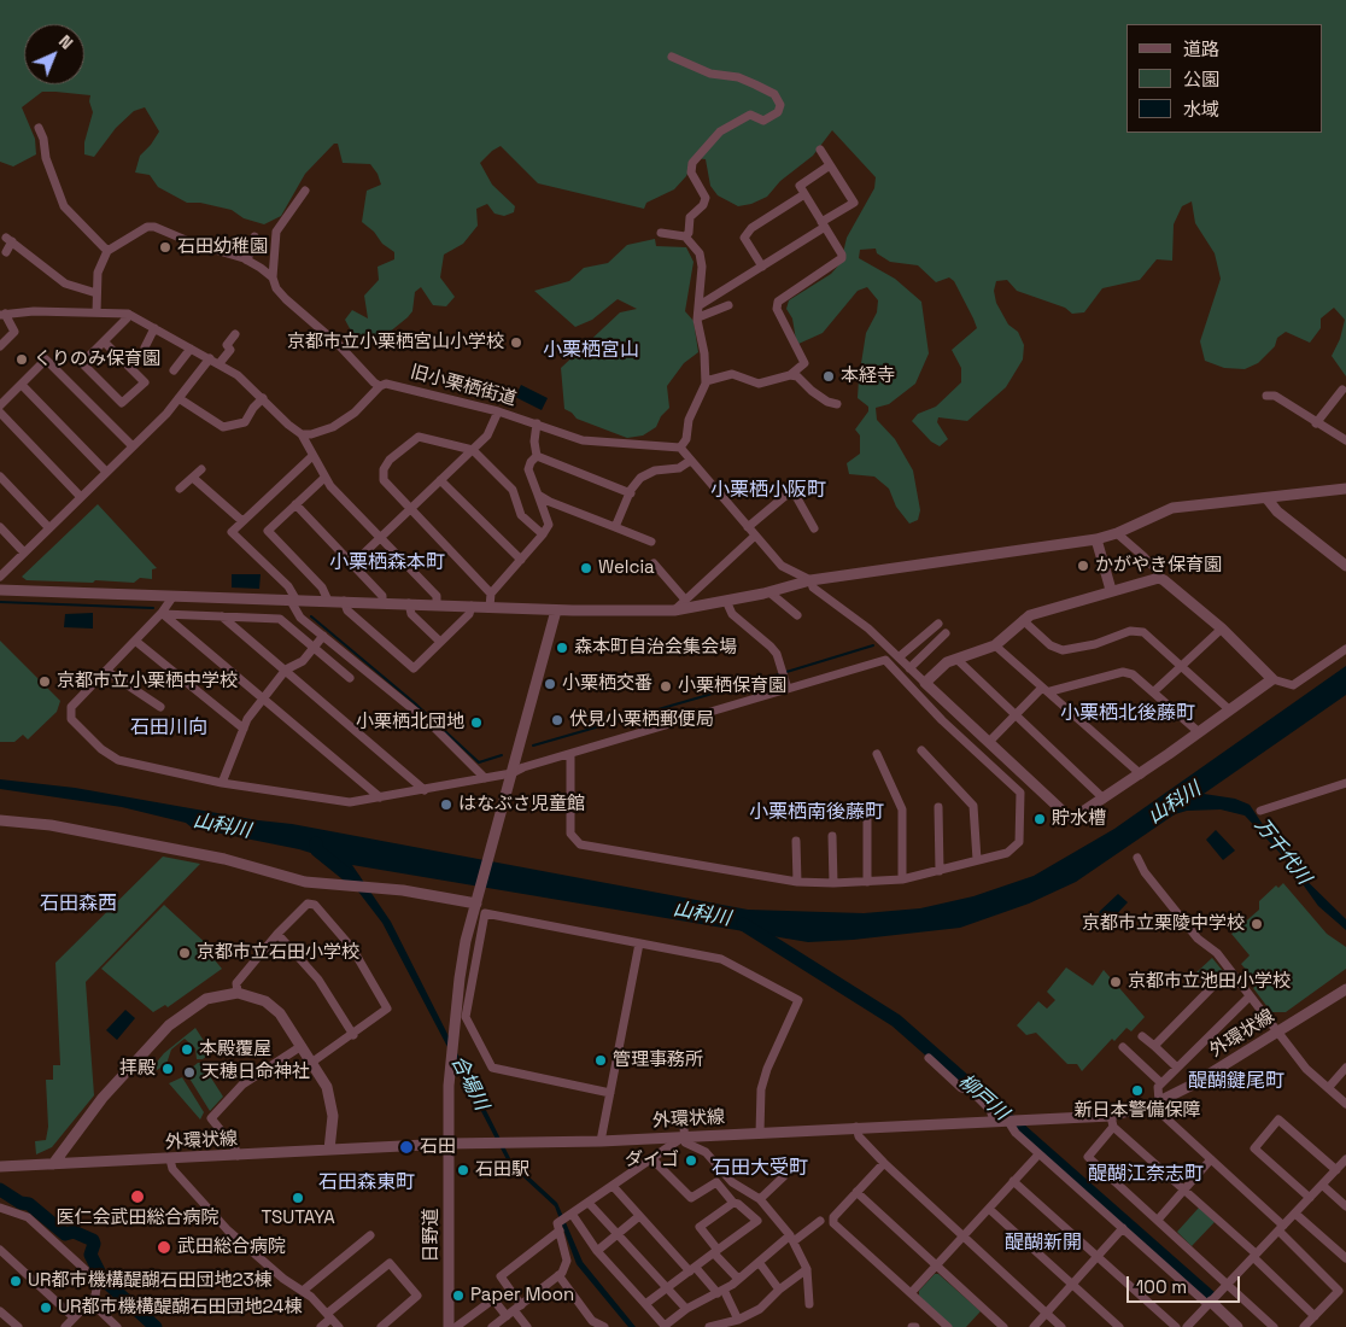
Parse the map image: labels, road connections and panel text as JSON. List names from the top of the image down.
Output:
{
  "streets": {
    "street": ["旧小栗栖街道", "外環状線", "日野道"]
  },
  "crossings": [
    ["外環状線", "日野道"]
  ],
  "districts": [
    "小栗栖宮山",
    "小栗栖小阪町",
    "小栗栖森本町",
    "小栗栖北後藤町",
    "石田川向",
    "小栗栖南後藤町",
    "石田森西",
    "醍醐鍵尾町",
    "石田大受町",
    "醍醐江奈志町",
    "石田森東町",
    "醍醐新開"
  ],
  "water": [
    "山科川",
    "万千代川",
    "合場川",
    "柳戸川"
  ],
  "places": [
    "石田幼稚園",
    "京都市立小栗栖宮山小学校",
    "くりのみ保育園",
    "本経寺",
    "かがやき保育園",
    "Welcia",
    "森本町自治会集会場",
    "京都市立小栗栖中学校",
    "小栗栖交番",
    "小栗栖保育園",
    "伏見小栗栖郵便局",
    "小栗栖北団地",
    "はなぶさ児童館",
    "貯水槽",
    "京都市立栗陵中学校",
    "京都市立石田小学校",
    "京都市立池田小学校",
    "本殿覆屋",
    "管理事務所",
    "拝殿",
    "天穂日命神社",
    "新日本警備保障",
    "石田",
    "ダイゴ",
    "石田駅",
    "医仁会武田総合病院",
    "TSUTAYA",
    "武田総合病院",
    "UR都市機構醍醐石田団地23棟",
    "Paper Moon",
    "UR都市機構醍醐石田団地24棟"
  ],
  "legend": ["道路", "公園", "水域"],
  "scale_bar": "100 m",
  "north": "top right"
}
